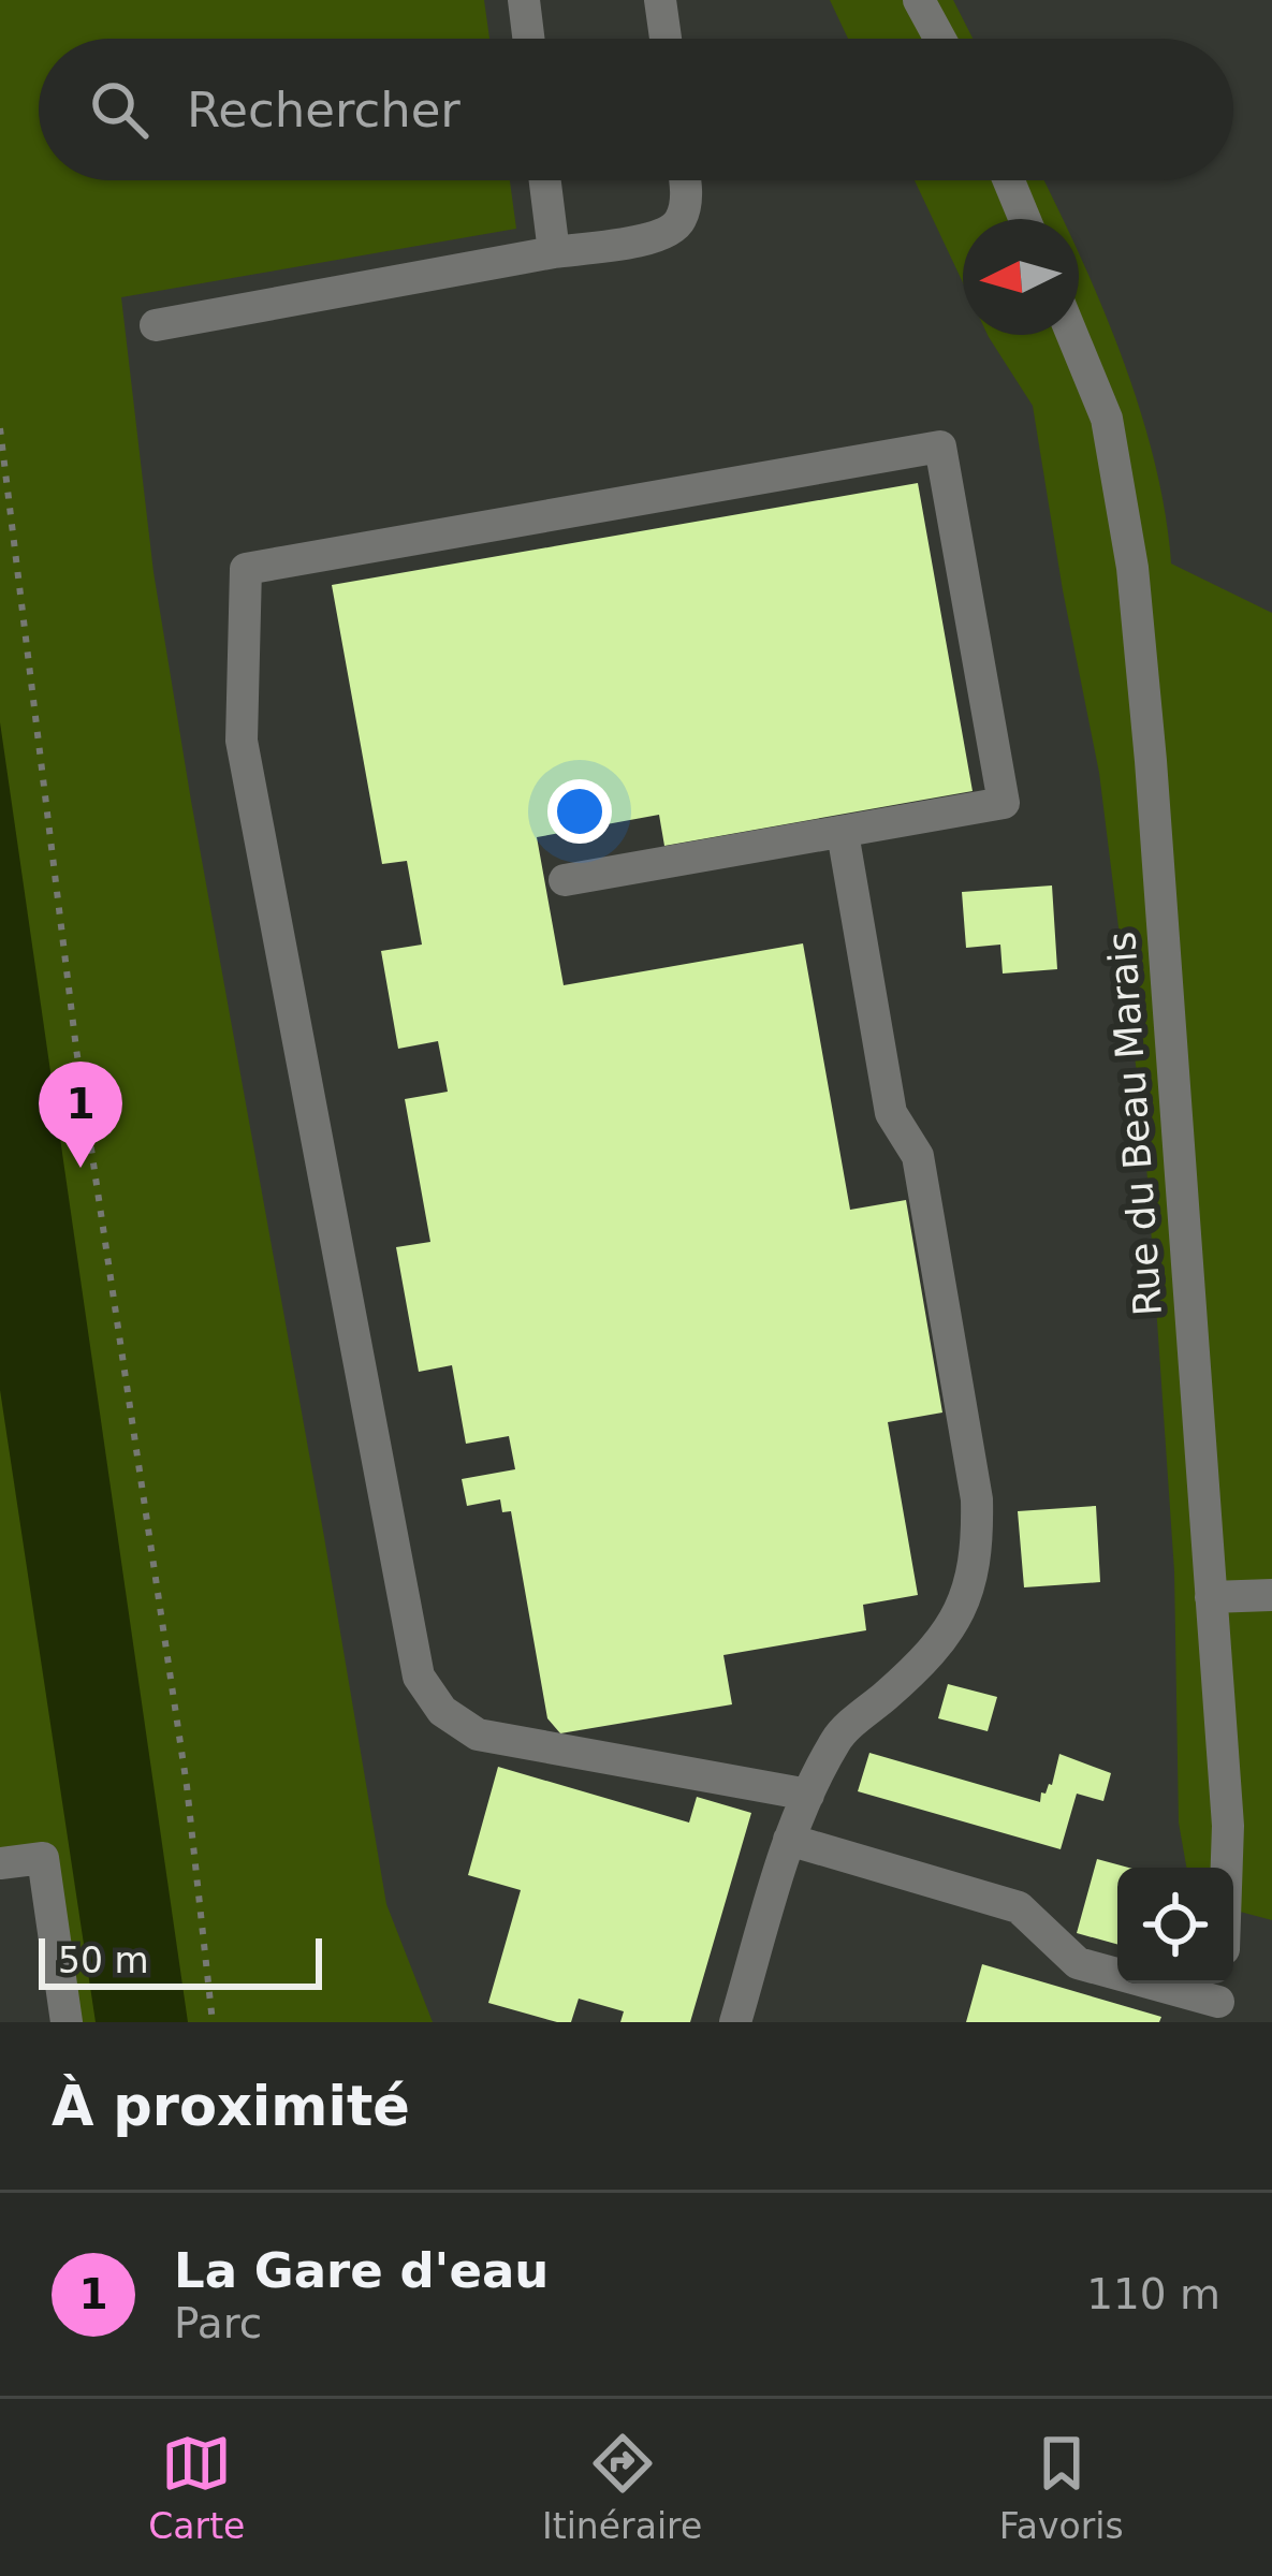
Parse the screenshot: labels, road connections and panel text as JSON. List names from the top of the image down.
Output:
{
  "streets": {
    "street": ["Rue du Beau Marais"]
  },
  "scale_bar": "50 m",
  "north": "left",
  "page": {
    "search": "Rechercher",
    "pins": "1",
    "scale": "50 m",
    "heading": "À proximité",
    "list": [
      {
        "mark": "1",
        "name": "La Gare d'eau",
        "note": "Parc",
        "value": "110 m"
      }
    ],
    "nav": ["Carte", "Itinéraire", "Favoris"]
  }
}
